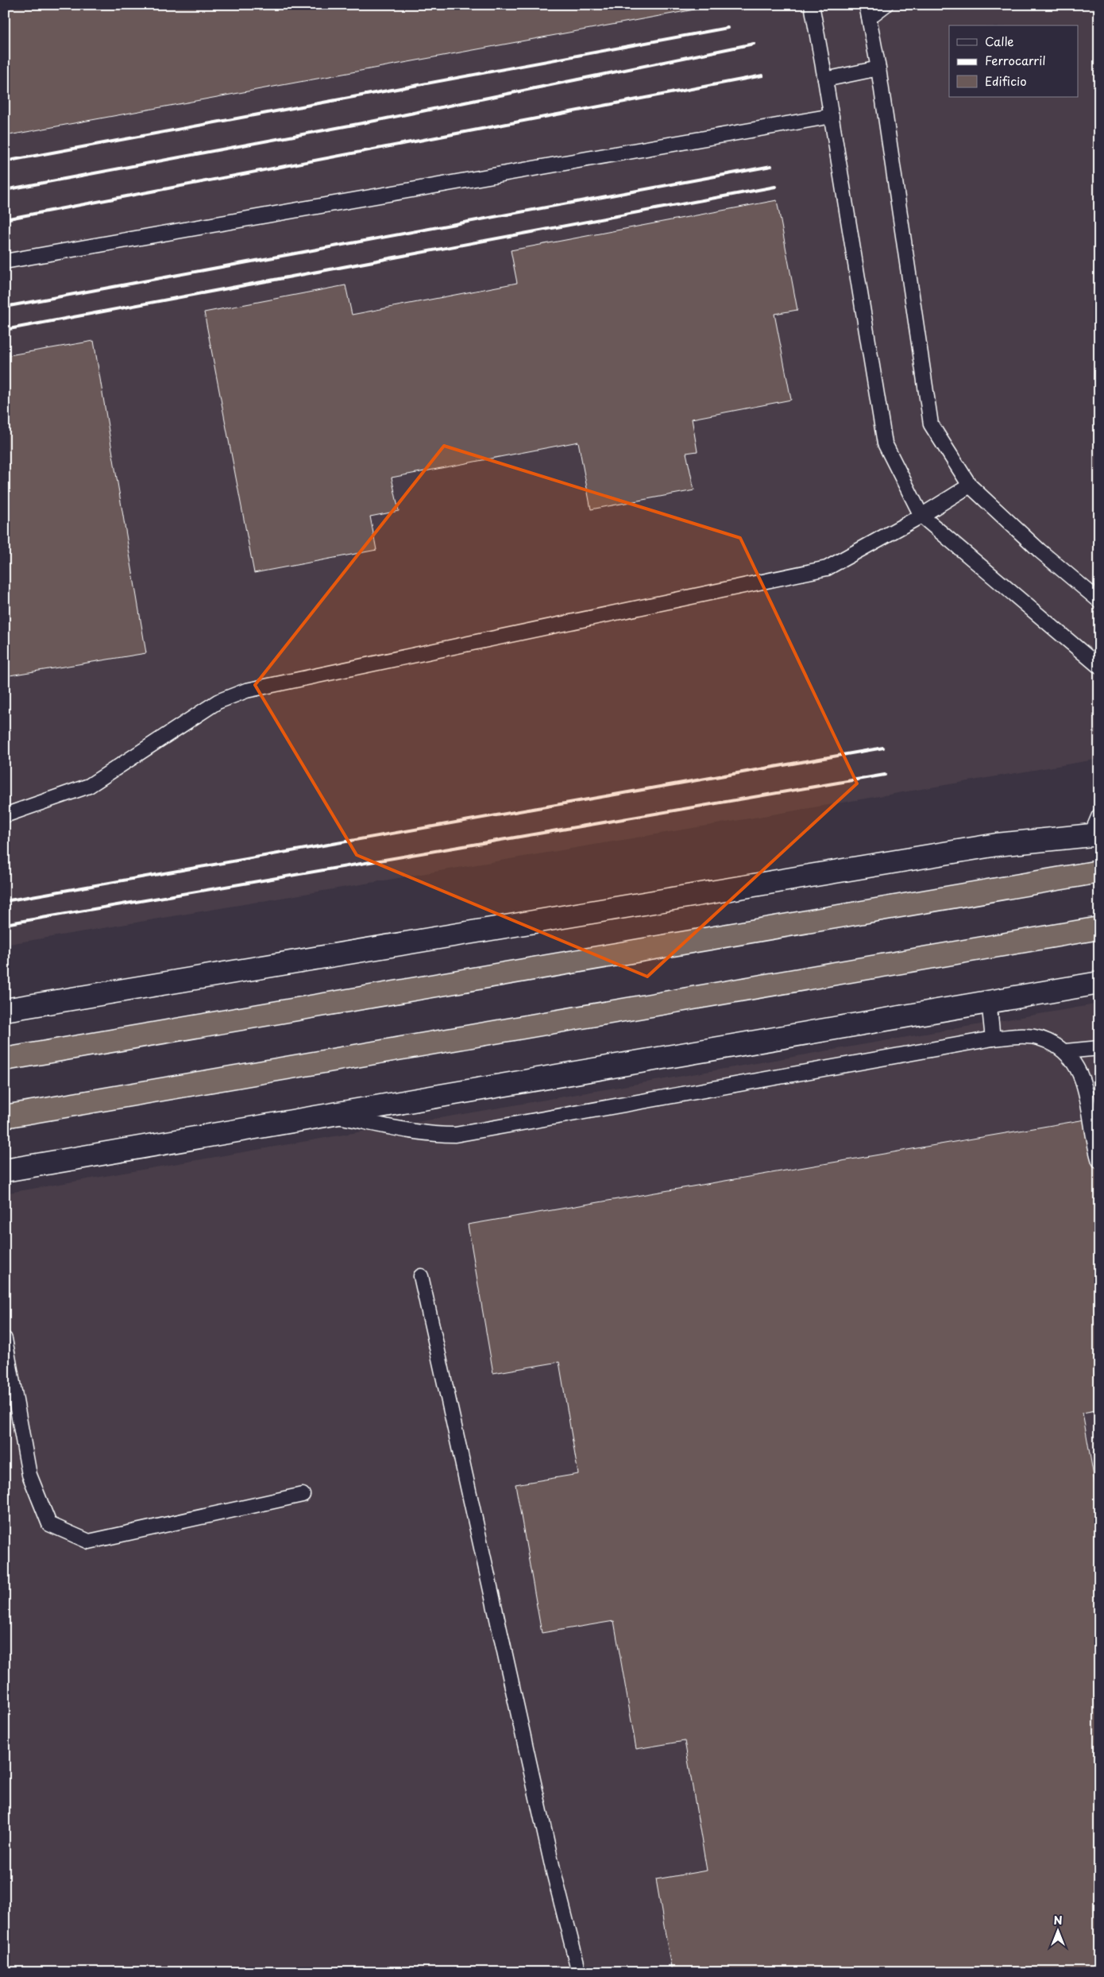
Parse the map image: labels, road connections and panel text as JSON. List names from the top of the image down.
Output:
{
  "legend": ["Calle", "Ferrocarril", "Edificio"],
  "north": "top"
}
